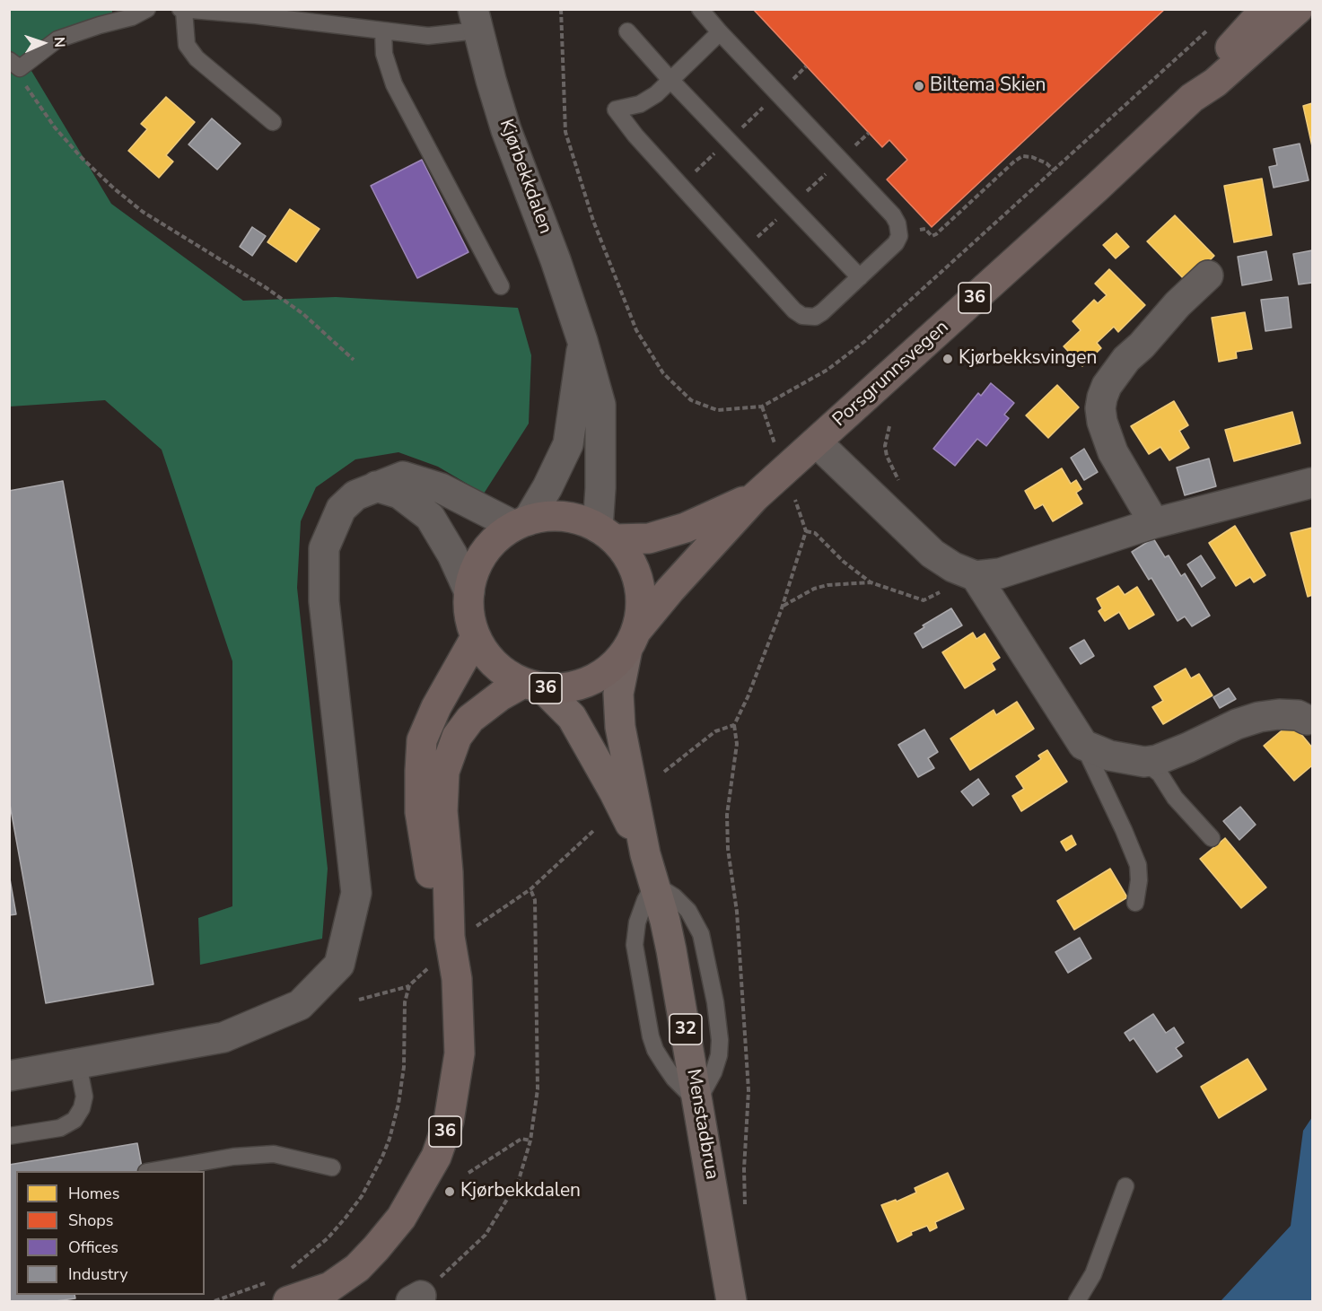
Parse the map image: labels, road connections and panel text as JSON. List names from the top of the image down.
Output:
{
  "streets": {
    "highway": ["36", "Porsgrunnsvegen"],
    "main road": ["32", "Menstadbrua"],
    "street": ["Kjørbekkdalen"]
  },
  "crossings": [
    ["Kjørbekkdalen", "36"],
    ["Kjørbekkdalen", "Porsgrunnsvegen"],
    ["Kjørbekkdalen", "Menstadbrua"],
    ["36", "Porsgrunnsvegen"],
    ["36", "Menstadbrua"],
    ["Porsgrunnsvegen", "Menstadbrua"]
  ],
  "places": ["Biltema Skien", "Kjørbekksvingen", "Kjørbekkdalen"],
  "legend": [
    "Homes",
    "Shops",
    "Offices",
    "Industry"
  ],
  "north": "right"
}
